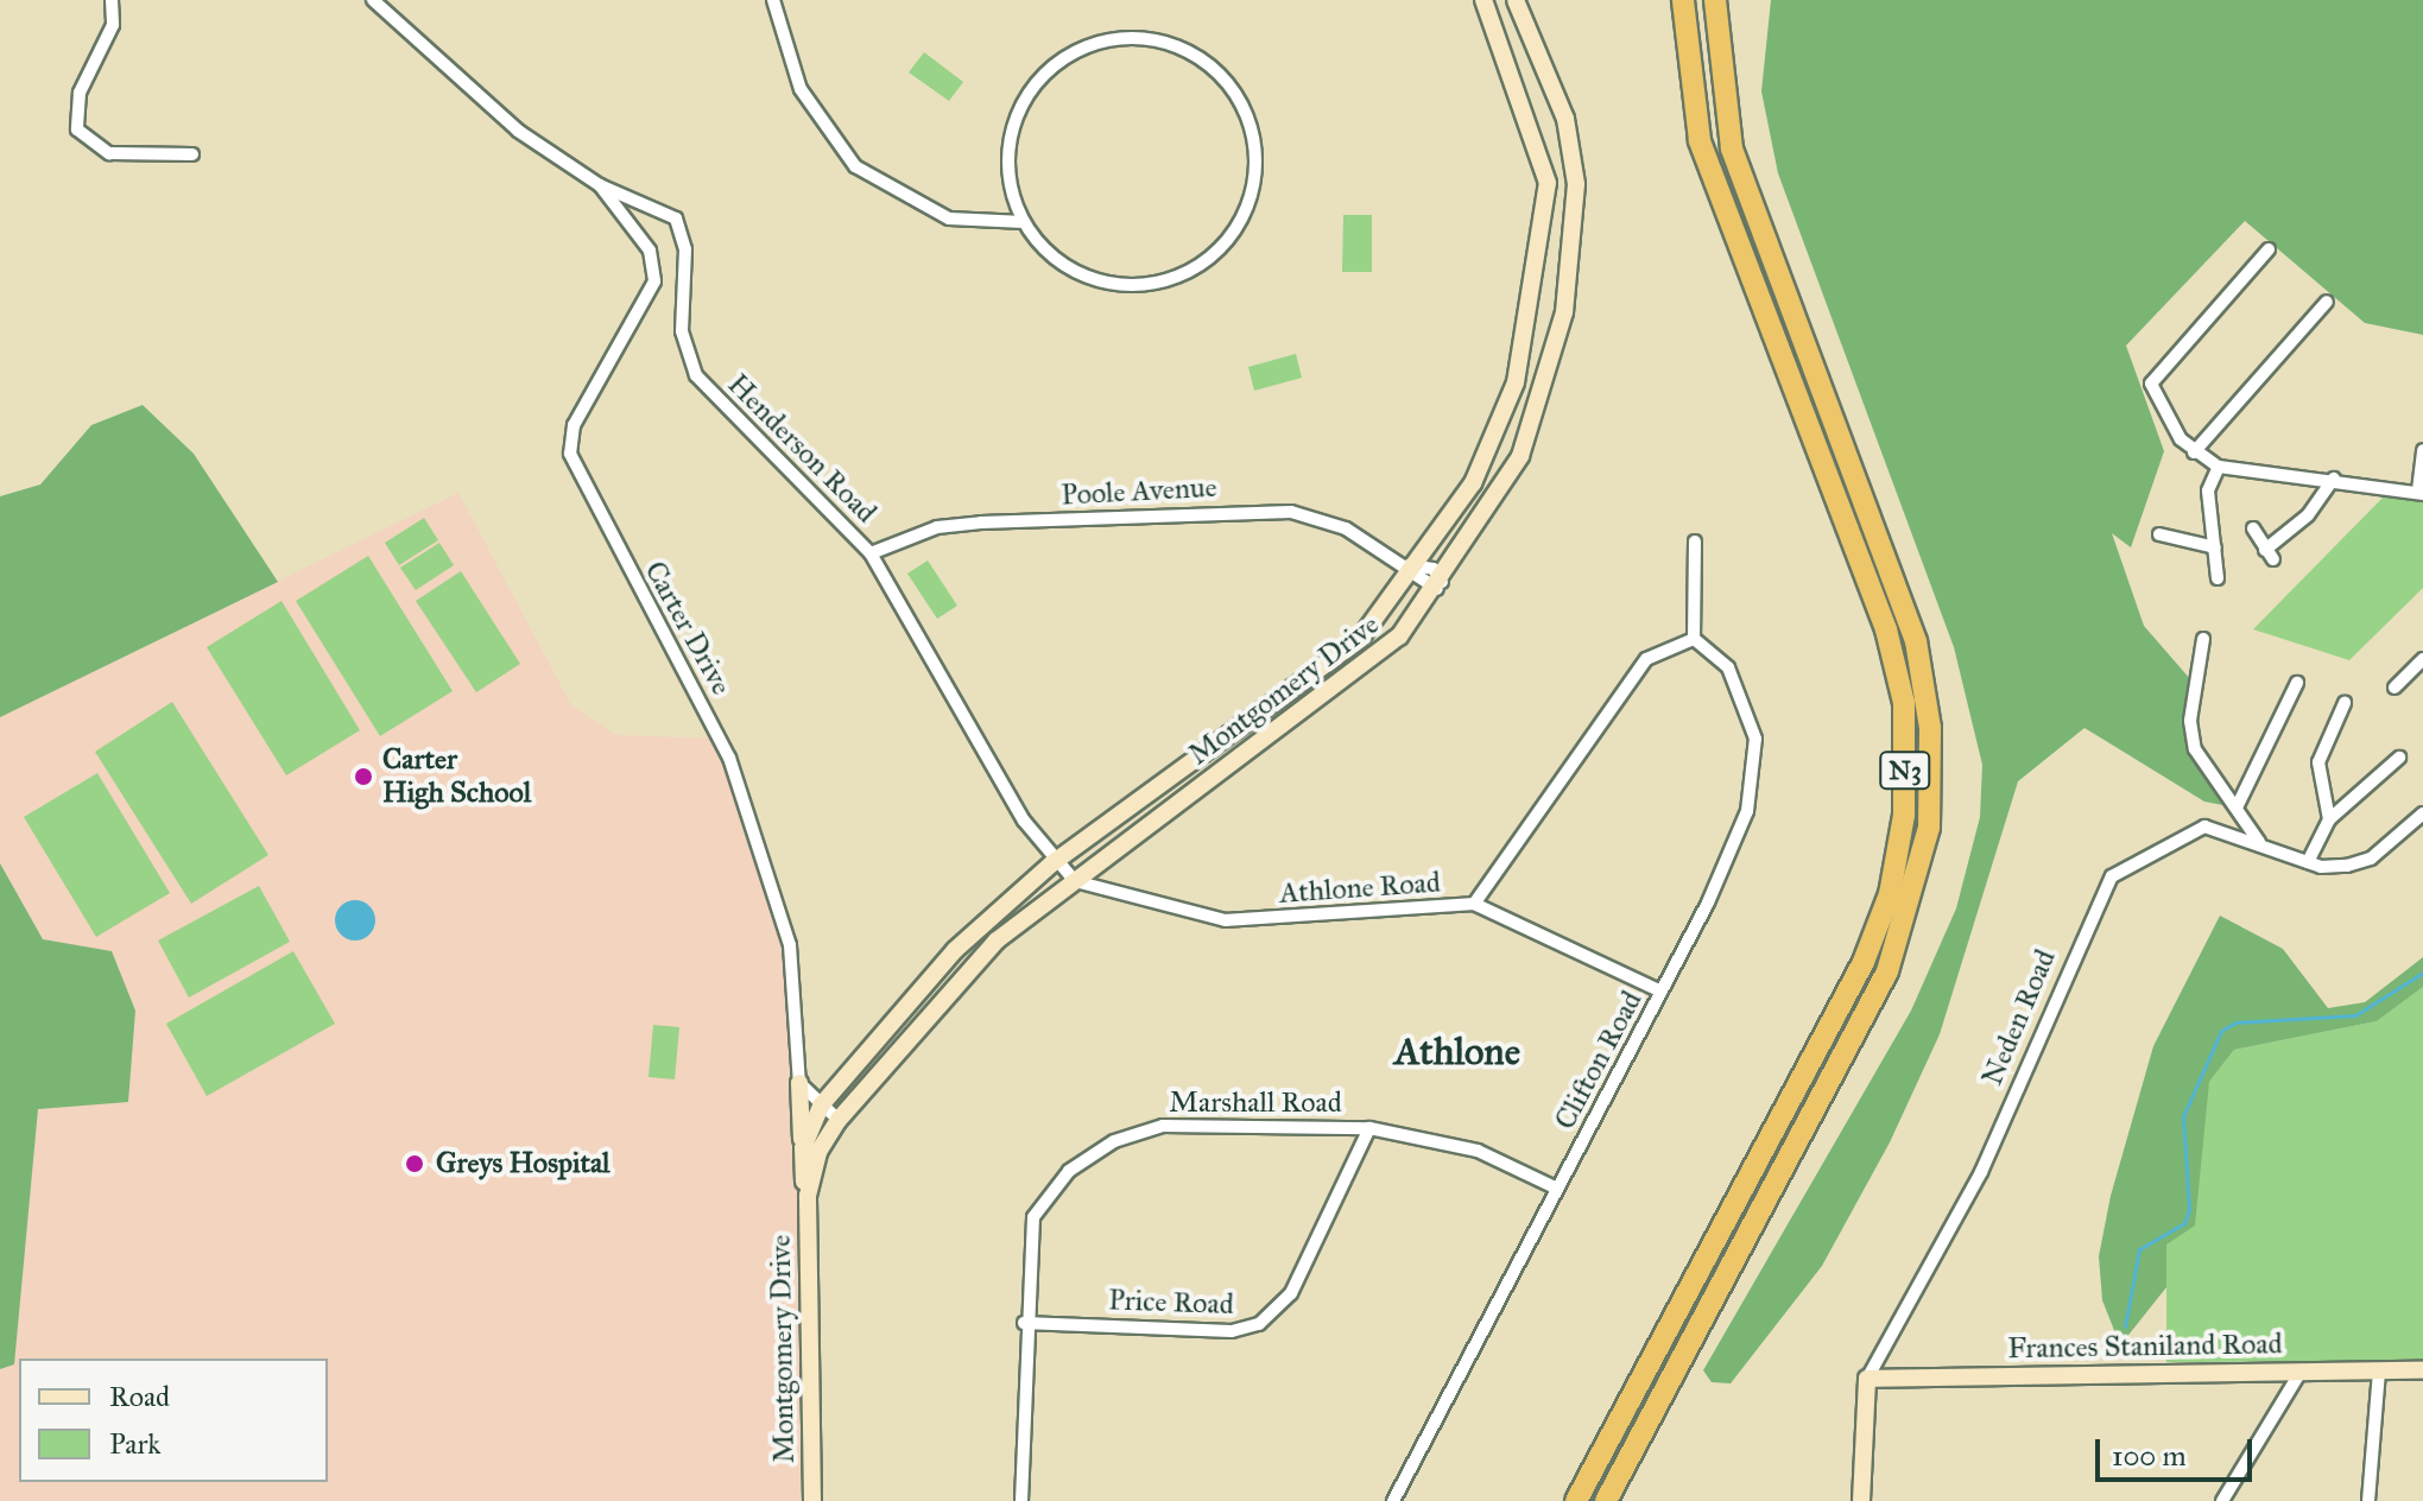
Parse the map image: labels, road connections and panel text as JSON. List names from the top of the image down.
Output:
{
  "streets": {
    "highway": ["N3"],
    "street": [
      "Henderson Road",
      "Poole Avenue",
      "Carter Drive",
      "Montgomery Drive",
      "Athlone Road",
      "Neden Road",
      "Clifton Road",
      "Marshall Road",
      "Price Road",
      "Frances Staniland Road"
    ]
  },
  "crossings": [
    ["Henderson Road", "Poole Avenue"],
    ["Henderson Road", "Montgomery Drive"],
    ["Henderson Road", "Athlone Road"],
    ["Poole Avenue", "Montgomery Drive"],
    ["Montgomery Drive", "Athlone Road"],
    ["Athlone Road", "Clifton Road"],
    ["Neden Road", "Frances Staniland Road"],
    ["Clifton Road", "Marshall Road"],
    ["Marshall Road", "Price Road"]
  ],
  "districts": ["Athlone"],
  "places": ["Carter High School", "Greys Hospital"],
  "legend": ["Road", "Park"],
  "scale_bar": "100 m"
}
